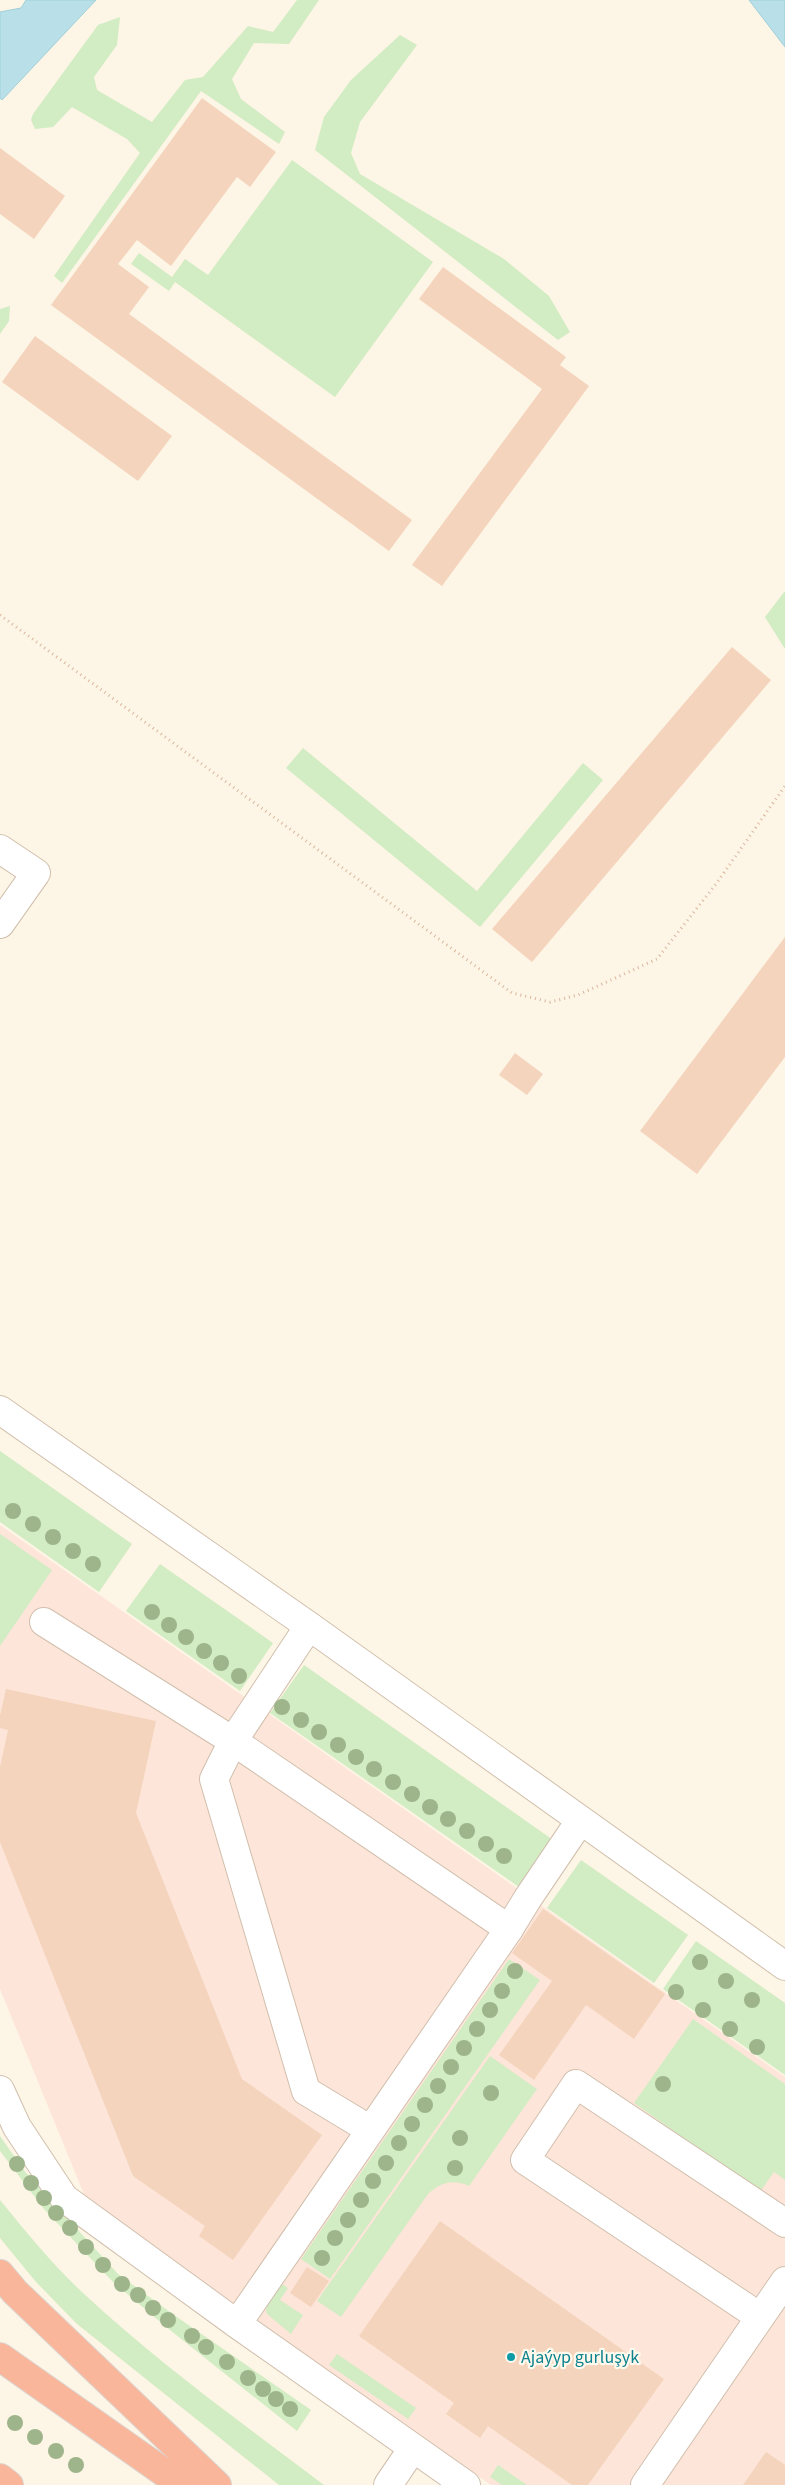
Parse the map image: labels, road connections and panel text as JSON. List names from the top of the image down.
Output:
{
  "places": ["Ajaýyp gurluşyk"]
}
